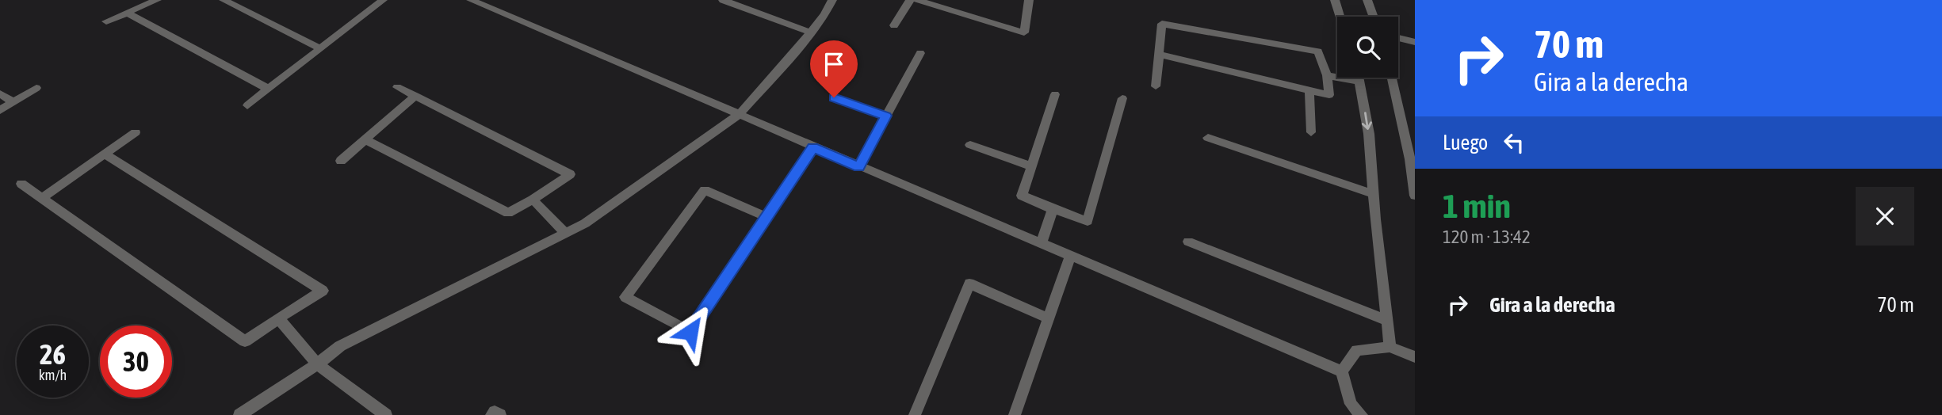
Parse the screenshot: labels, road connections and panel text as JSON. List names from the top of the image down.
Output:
{
  "page": {
    "turn": ["70 m", "Gira a la derecha"],
    "then": "Luego",
    "heading": ["1 min", "120 m · 13:42"],
    "list": [
      {
        "name": "Gira a la derecha",
        "value": "70 m"
      }
    ],
    "speed": "26 km/h",
    "limit": "30"
  }
}
